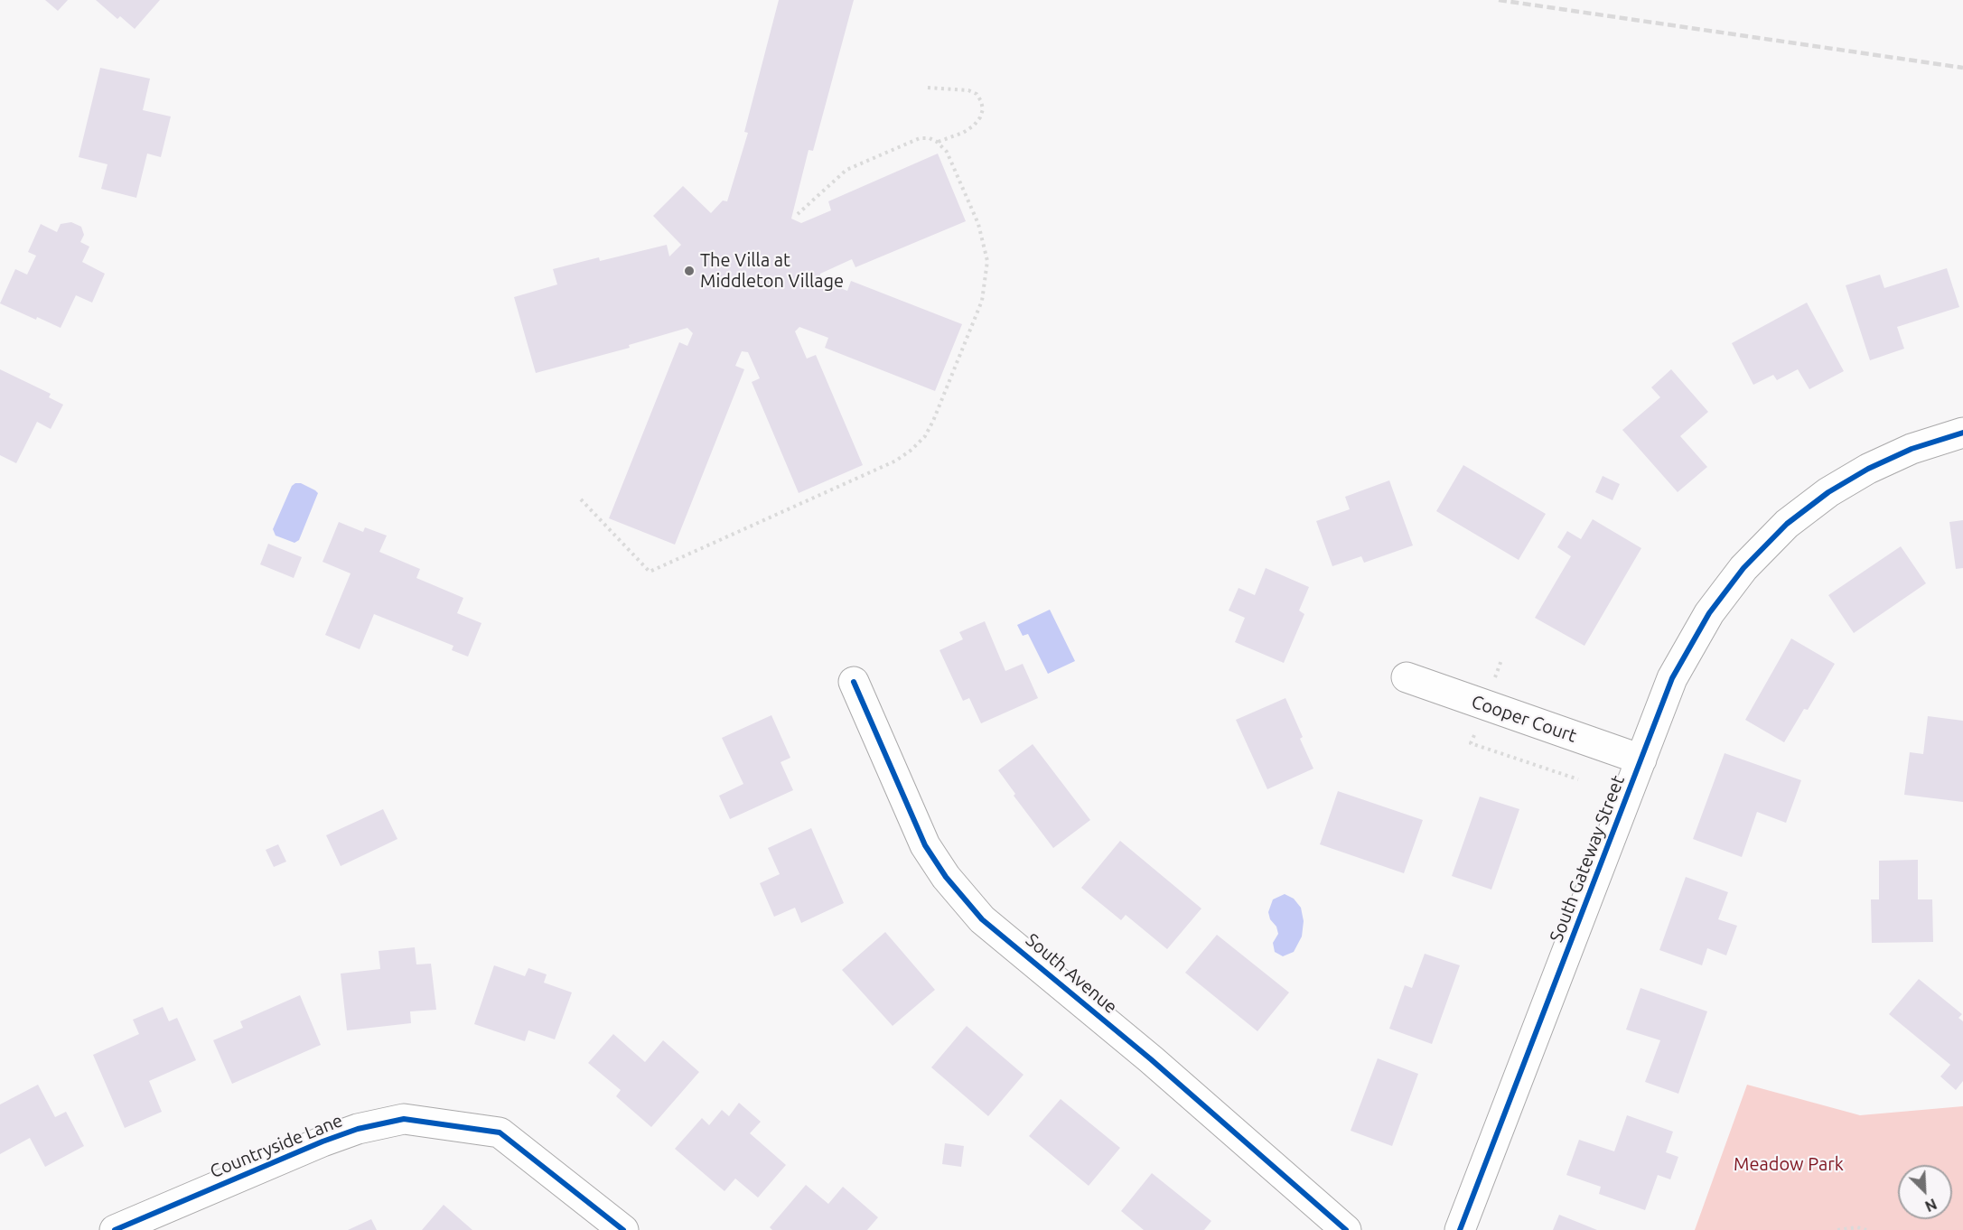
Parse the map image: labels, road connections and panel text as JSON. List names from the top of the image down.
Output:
{
  "streets": {
    "street": [
      "Cooper Court",
      "South Gateway Street",
      "South Avenue",
      "Countryside Lane"
    ]
  },
  "crossings": [
    ["Cooper Court", "South Gateway Street"]
  ],
  "parks": ["Meadow Park"],
  "places": ["The Villa at Middleton Village"],
  "north": "bottom right"
}
